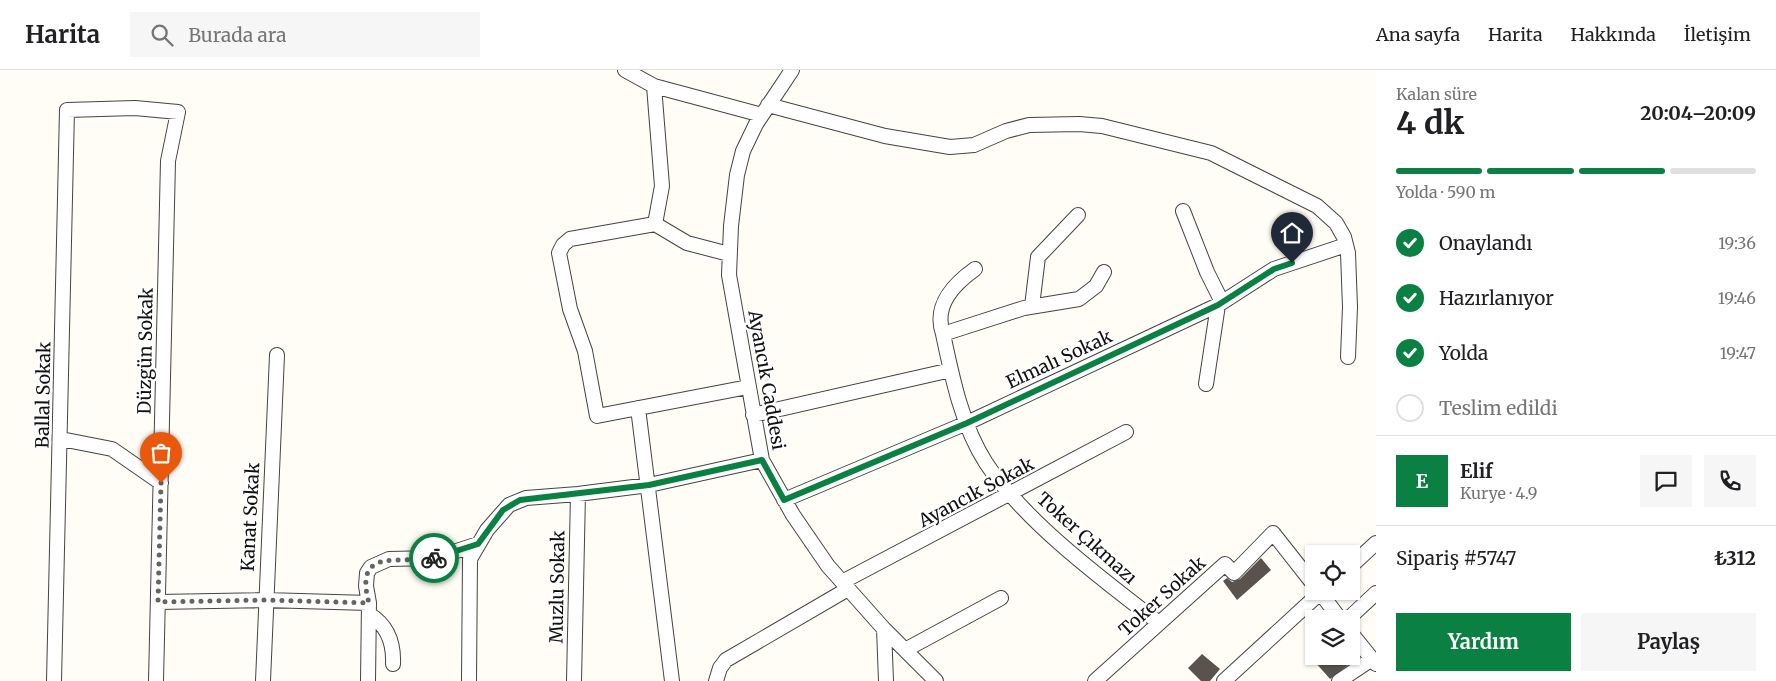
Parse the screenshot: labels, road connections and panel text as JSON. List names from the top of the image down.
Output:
{
  "streets": {
    "street": [
      "Düzgün Sokak",
      "Elmalı Sokak",
      "Ayancık Caddesi",
      "Ballal Sokak",
      "Ayancık Sokak",
      "Kanat Sokak",
      "Toker Çıkmazı",
      "Muzlu Sokak",
      "Toker Sokak"
    ]
  },
  "crossings": [
    ["Düzgün Sokak", "Ballal Sokak"],
    ["Elmalı Sokak", "Ayancık Caddesi"],
    ["Elmalı Sokak", "Toker Çıkmazı"],
    ["Ayancık Caddesi", "Ayancık Sokak"],
    ["Ayancık Sokak", "Toker Çıkmazı"],
    ["Toker Çıkmazı", "Toker Sokak"]
  ],
  "page": {
    "header": "Harita",
    "search": "Burada ara",
    "nav": [
      "Ana sayfa",
      "Harita",
      "Hakkında",
      "İletişim"
    ],
    "heading": ["4 dk", "Kalan süre", "20:04–20:09"],
    "panel": [
      "Elif",
      "Kurye · 4.9",
      "Sipariş #5747",
      "₺312"
    ],
    "bar": "Yolda · 590 m",
    "list": [
      ["Onaylandı", "19:36"],
      ["Hazırlanıyor", "19:46"],
      ["Yolda", "19:47"],
      "Teslim edildi"
    ],
    "round": "E",
    "buttons": ["Yardım", "Paylaş"]
  }
}
